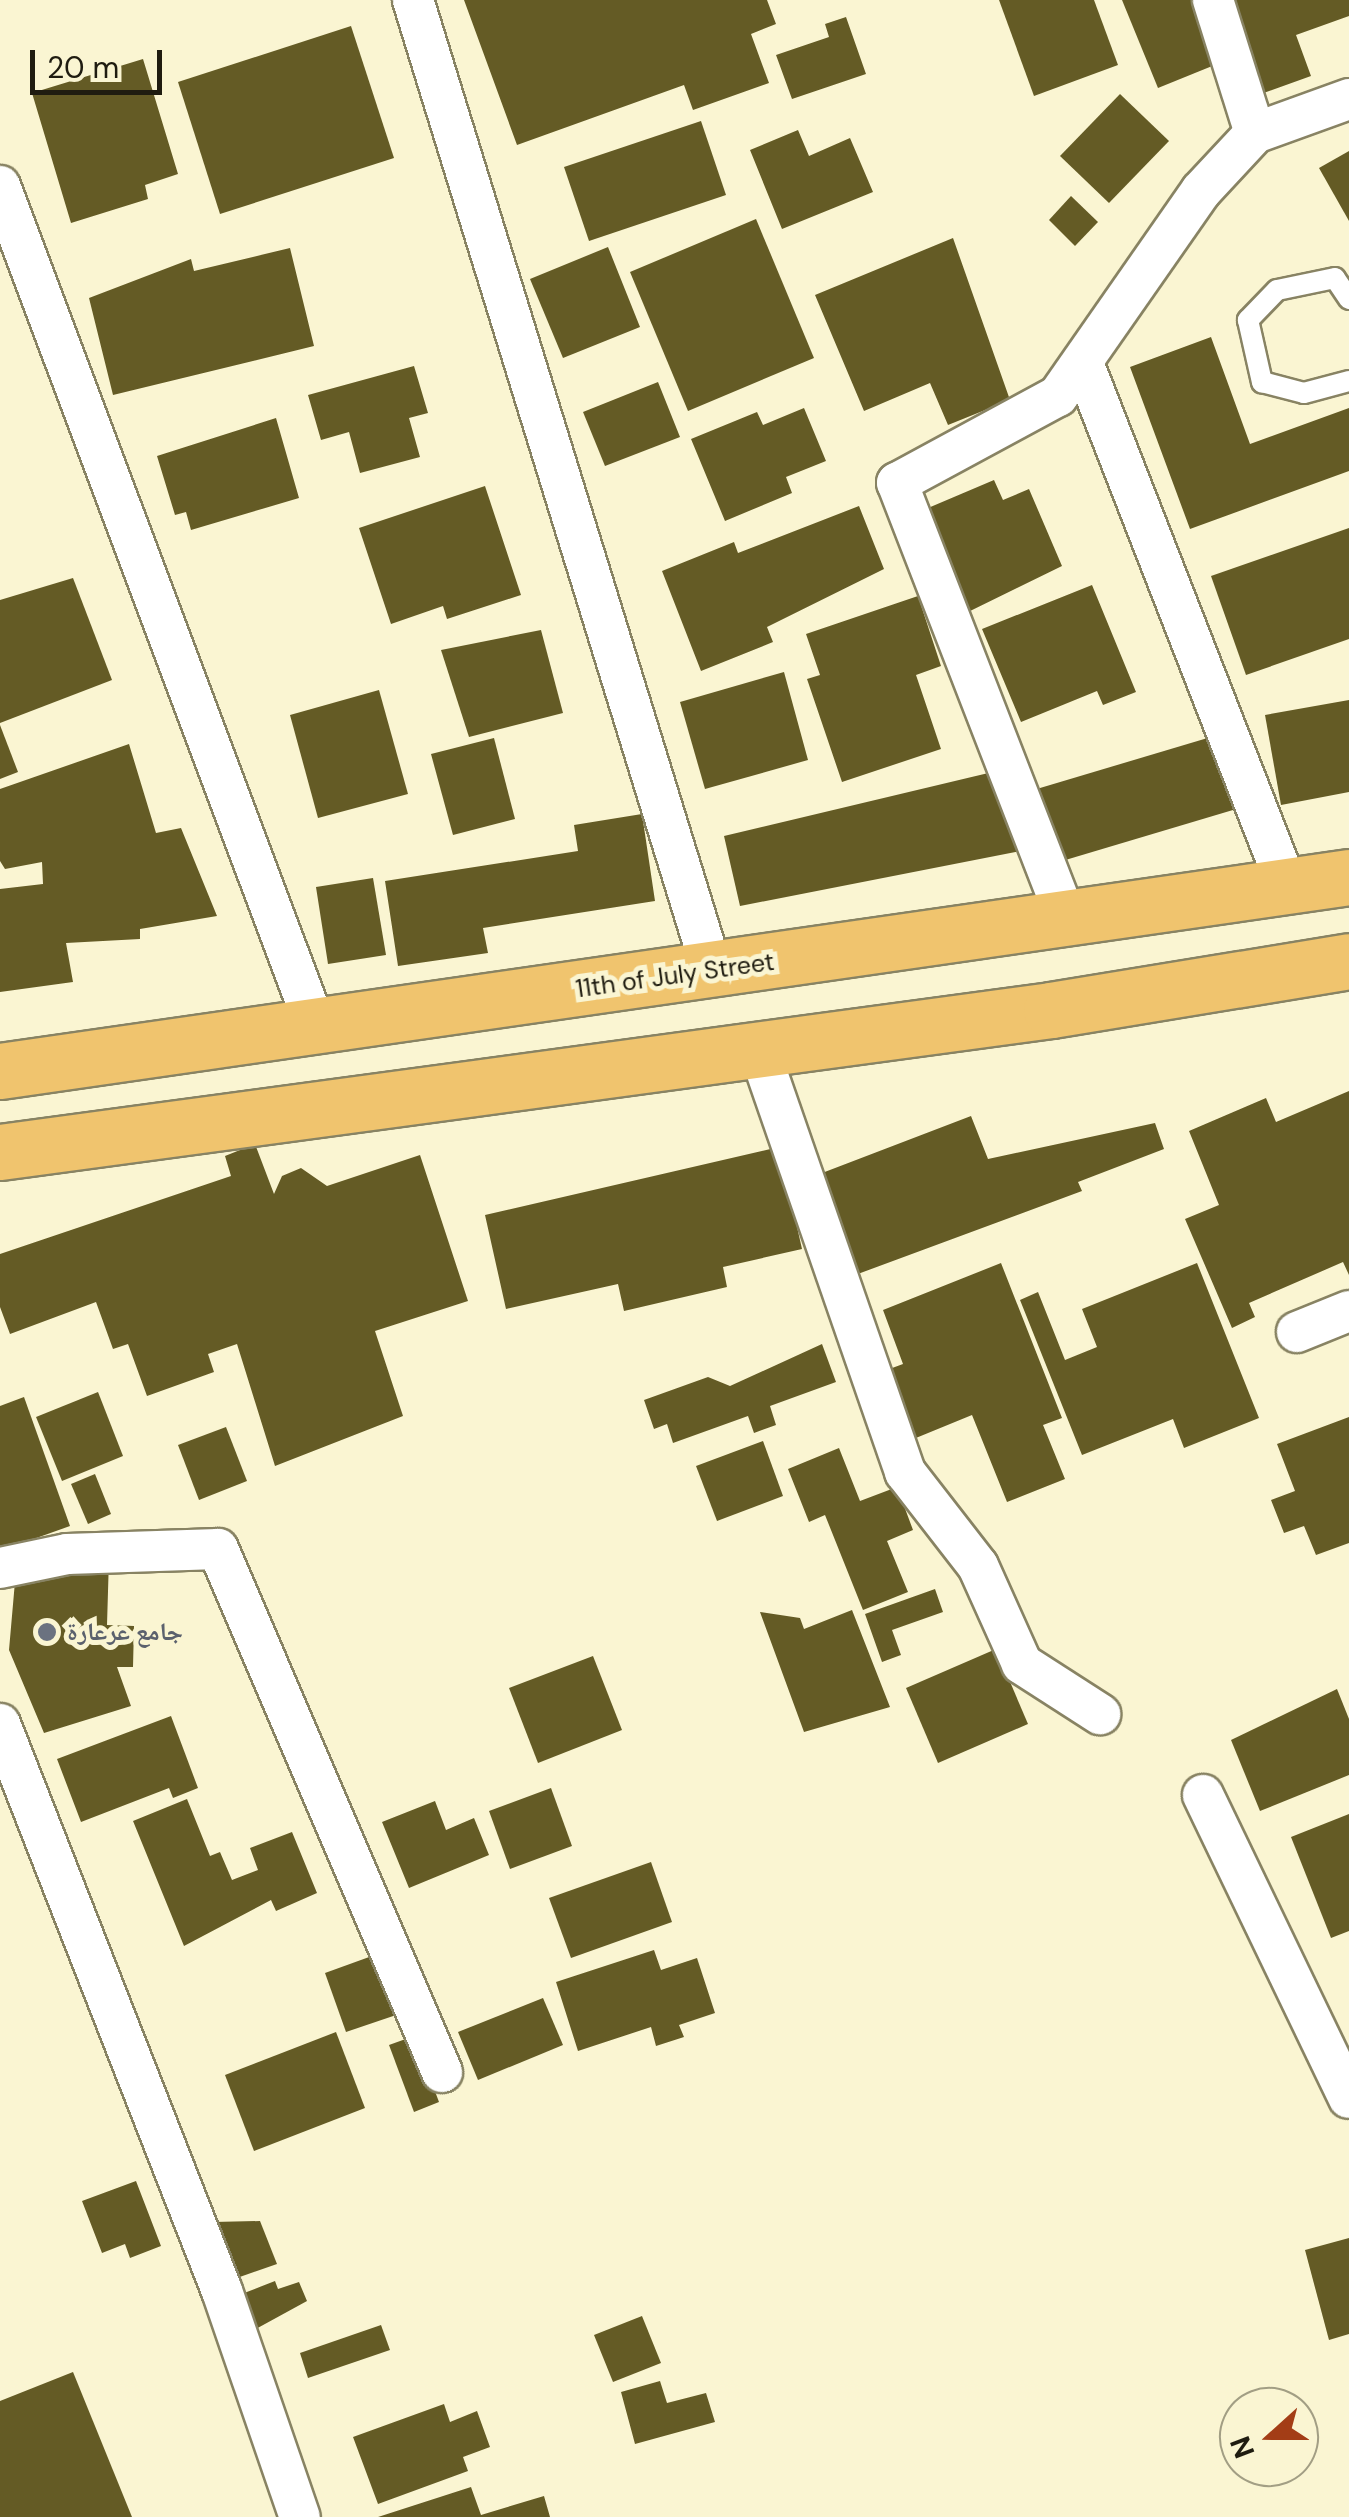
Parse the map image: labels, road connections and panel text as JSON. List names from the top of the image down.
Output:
{
  "streets": {
    "highway": ["11th of July Street"]
  },
  "places": ["جامع عرعارة"],
  "scale_bar": "20 m",
  "north": "left"
}
